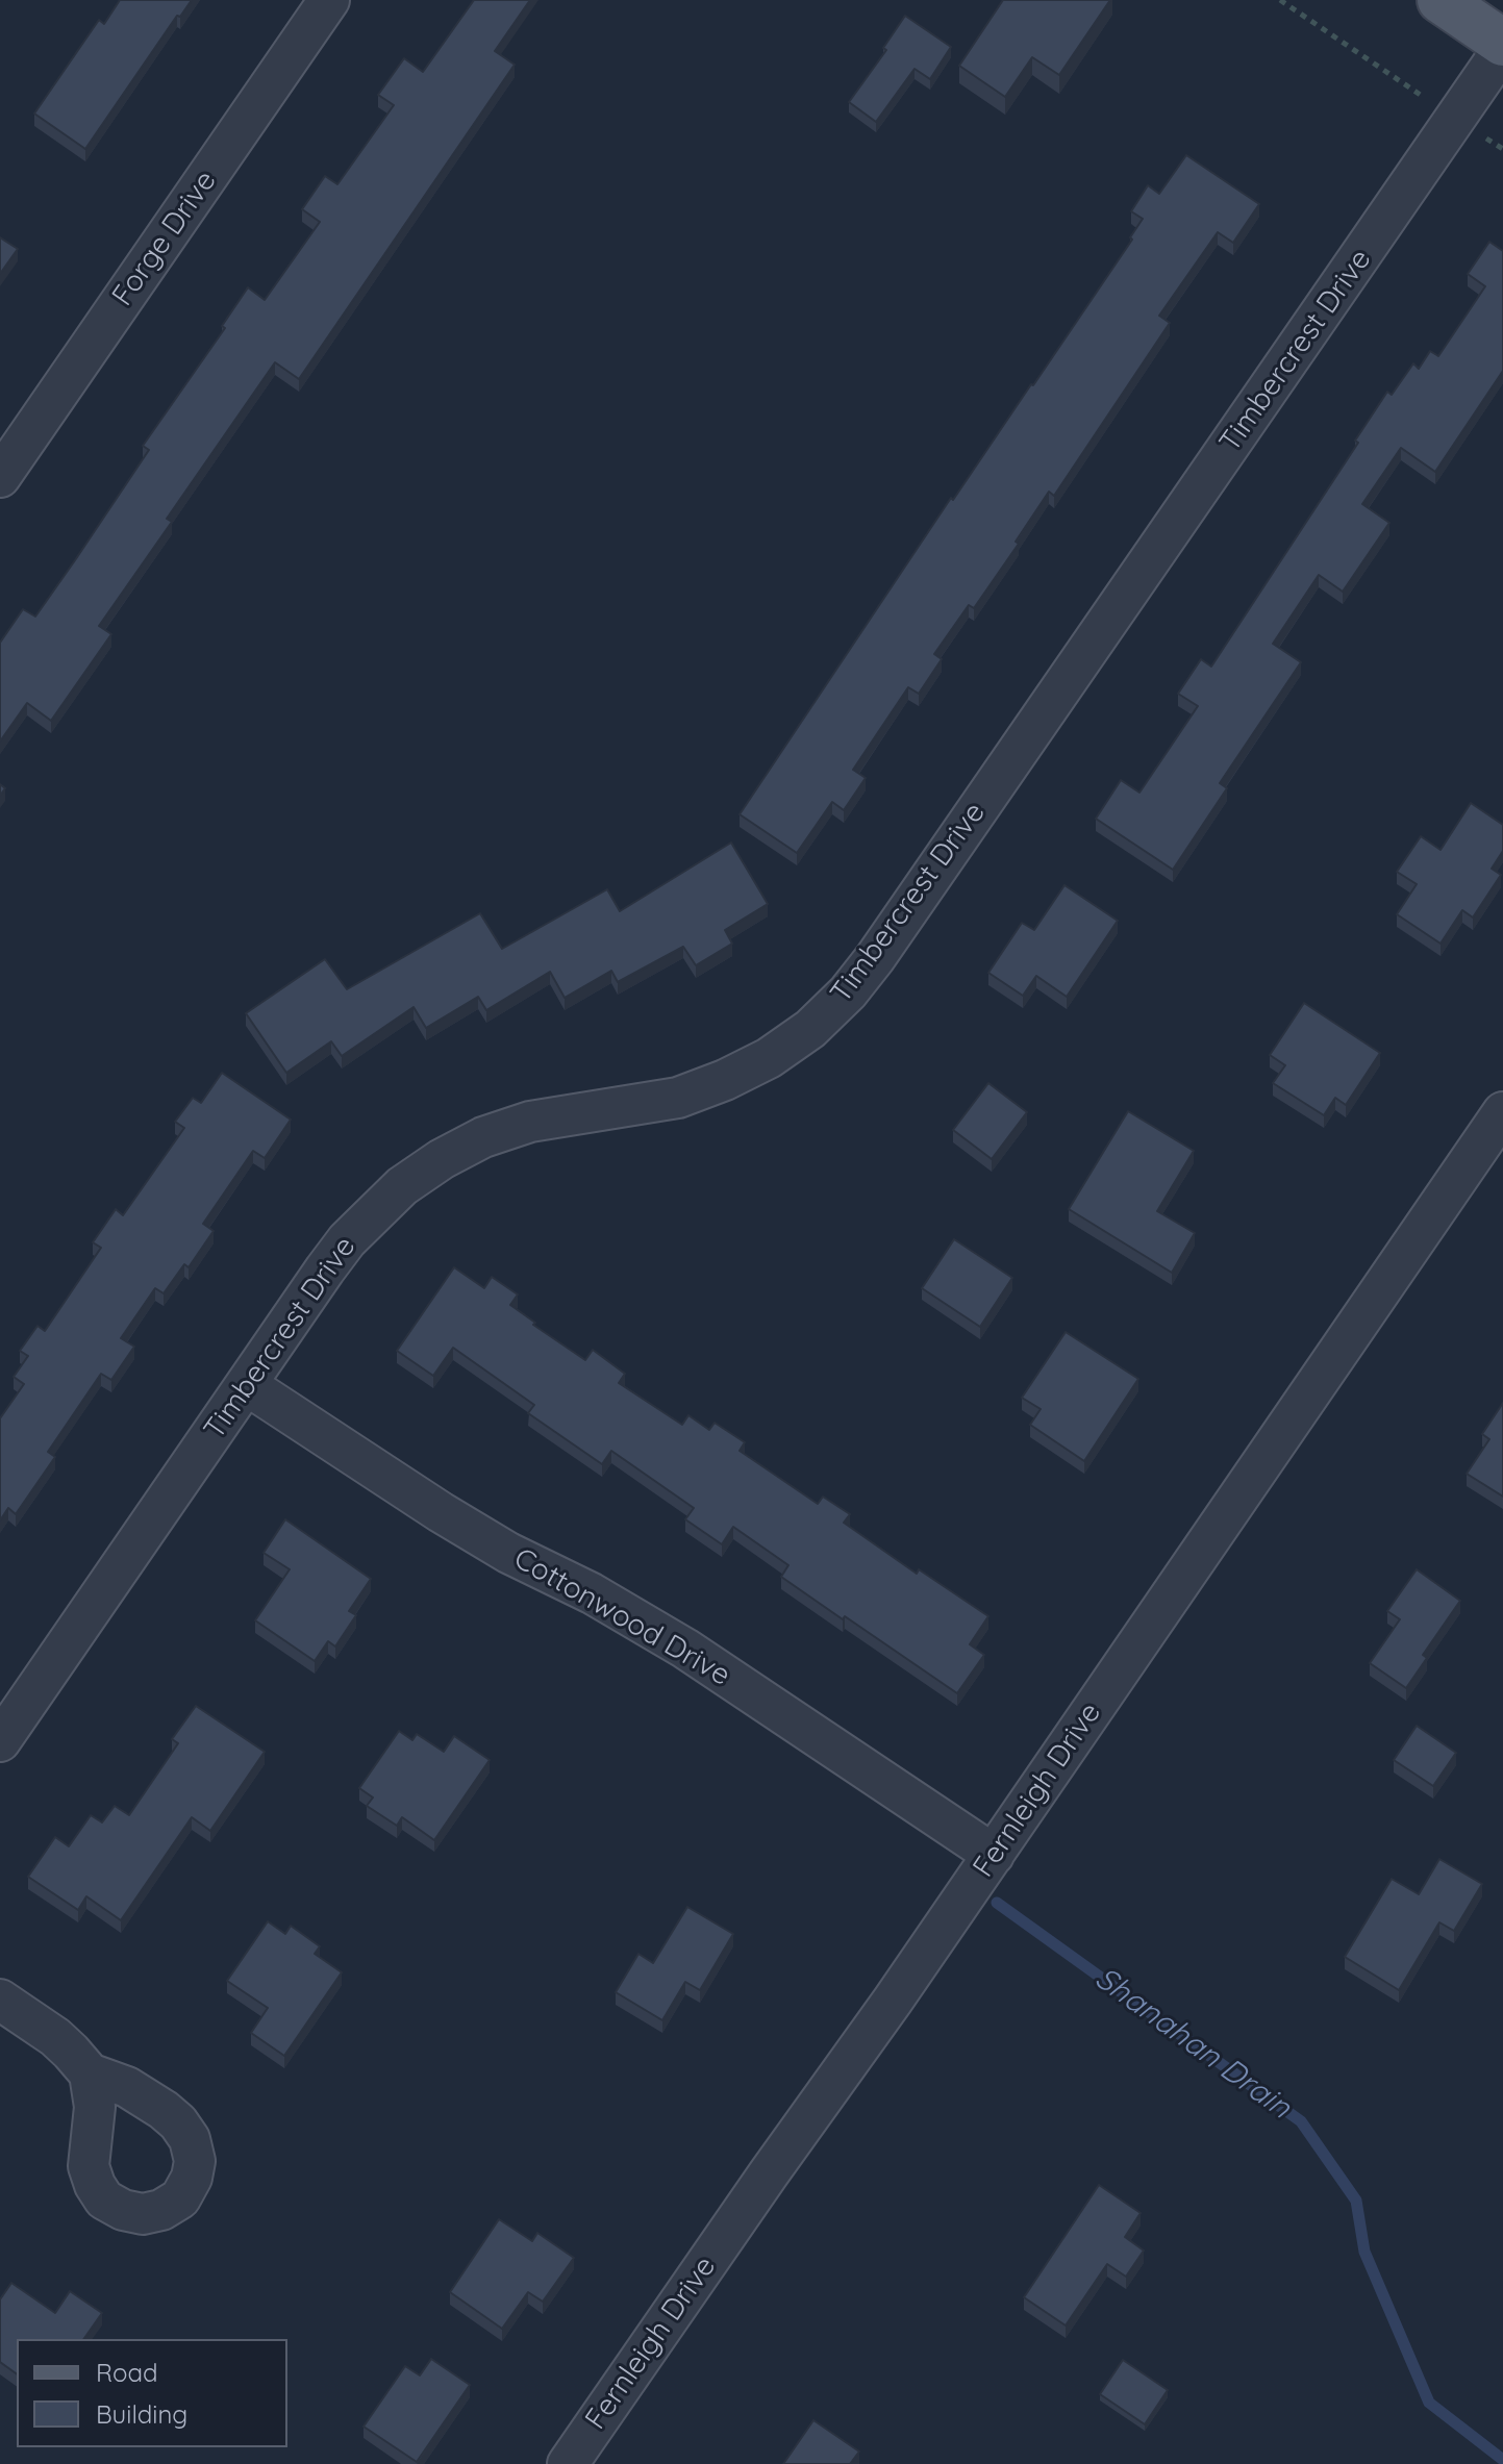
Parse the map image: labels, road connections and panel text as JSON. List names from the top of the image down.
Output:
{
  "streets": {
    "street": [
      "Forge Drive",
      "Timbercrest Drive",
      "Cottonwood Drive",
      "Fernleigh Drive"
    ]
  },
  "crossings": [
    ["Timbercrest Drive", "Cottonwood Drive"],
    ["Cottonwood Drive", "Fernleigh Drive"]
  ],
  "water": ["Shanahan Drain"],
  "legend": ["Road", "Building"]
}
